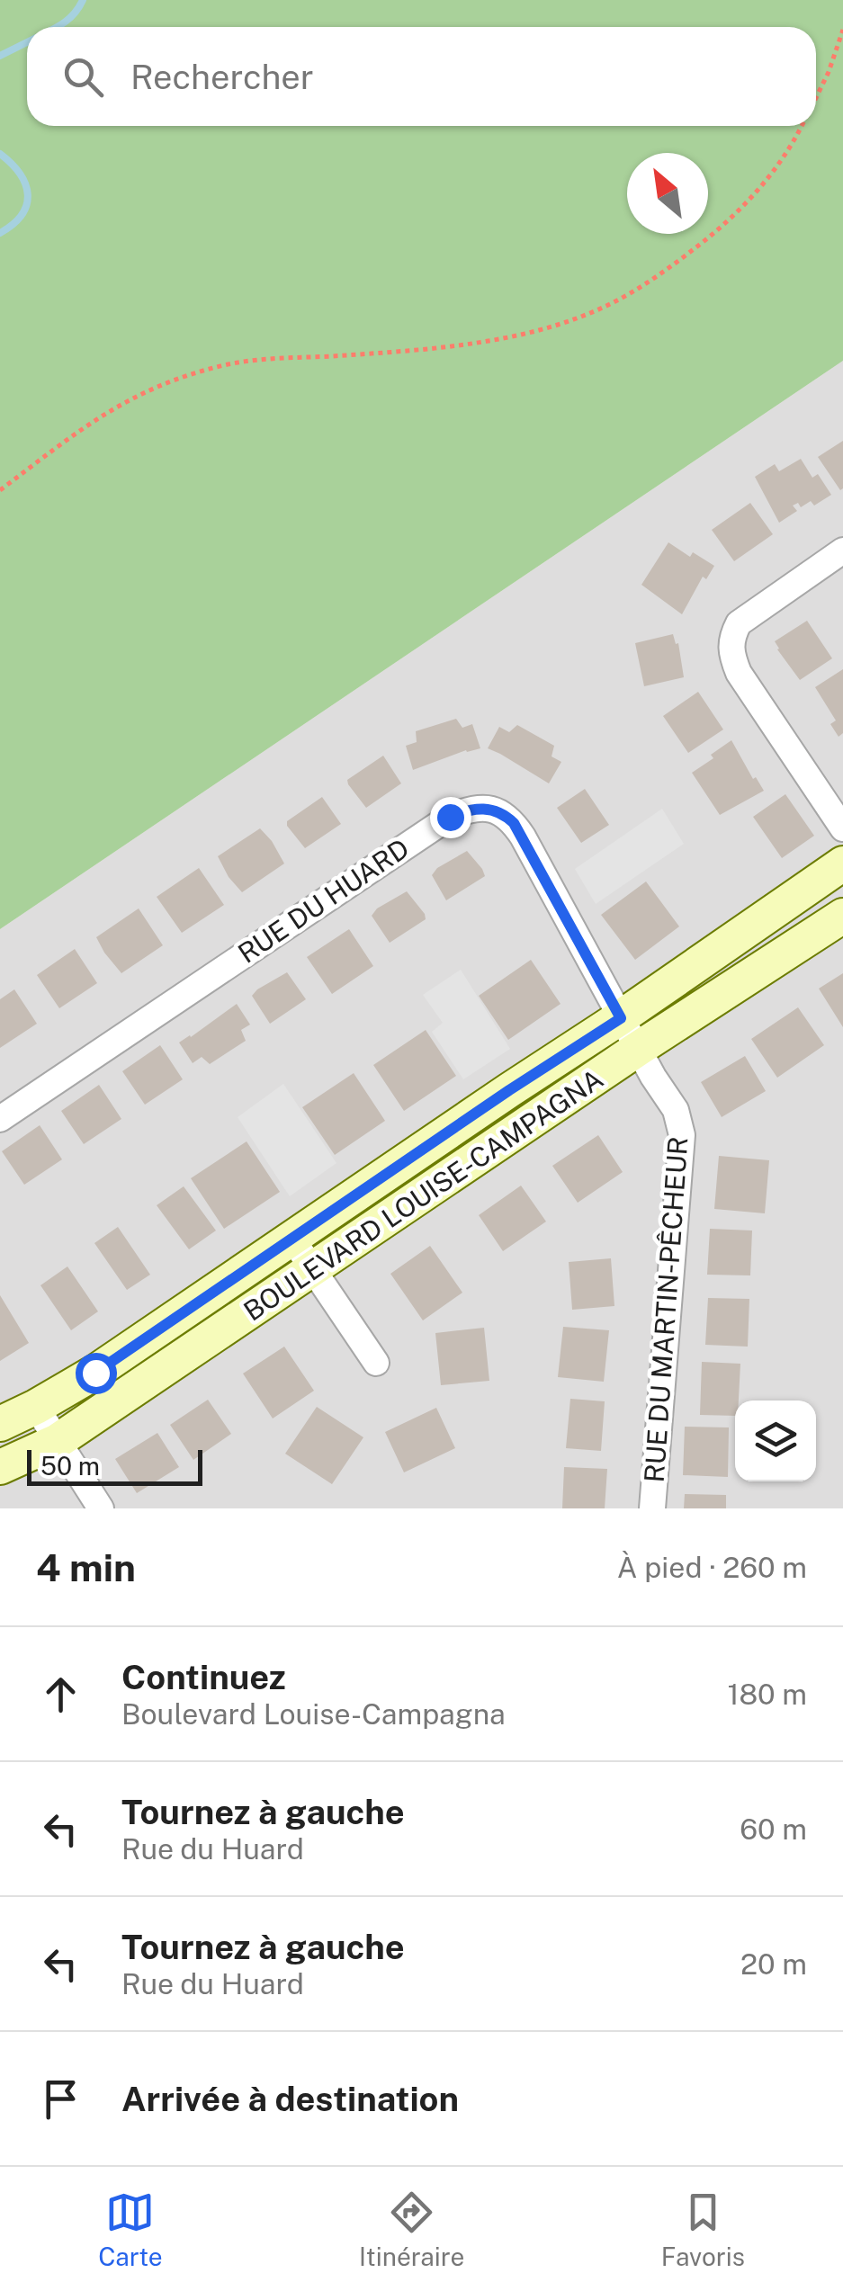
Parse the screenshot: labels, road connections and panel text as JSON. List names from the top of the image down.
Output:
{
  "streets": {
    "street": ["RUE DU HUARD", "BOULEVARD LOUISE-CAMPAGNA", "RUE DU MARTIN-PÊCHEUR"]
  },
  "crossings": [
    ["RUE DU HUARD", "BOULEVARD LOUISE-CAMPAGNA"],
    ["RUE DU HUARD", "RUE DU MARTIN-PÊCHEUR"],
    ["BOULEVARD LOUISE-CAMPAGNA", "RUE DU MARTIN-PÊCHEUR"]
  ],
  "scale_bar": "50 m",
  "north": "top left",
  "page": {
    "search": "Rechercher",
    "scale": "50 m",
    "heading": ["4 min", "À pied · 260 m"],
    "list": [
      ["Continuez", "Boulevard Louise-Campagna", "180 m"],
      ["Tournez à gauche", "Rue du Huard", "60 m"],
      ["Tournez à gauche", "Rue du Huard", "20 m"],
      "Arrivée à destination"
    ],
    "nav": ["Carte", "Itinéraire", "Favoris"]
  }
}
